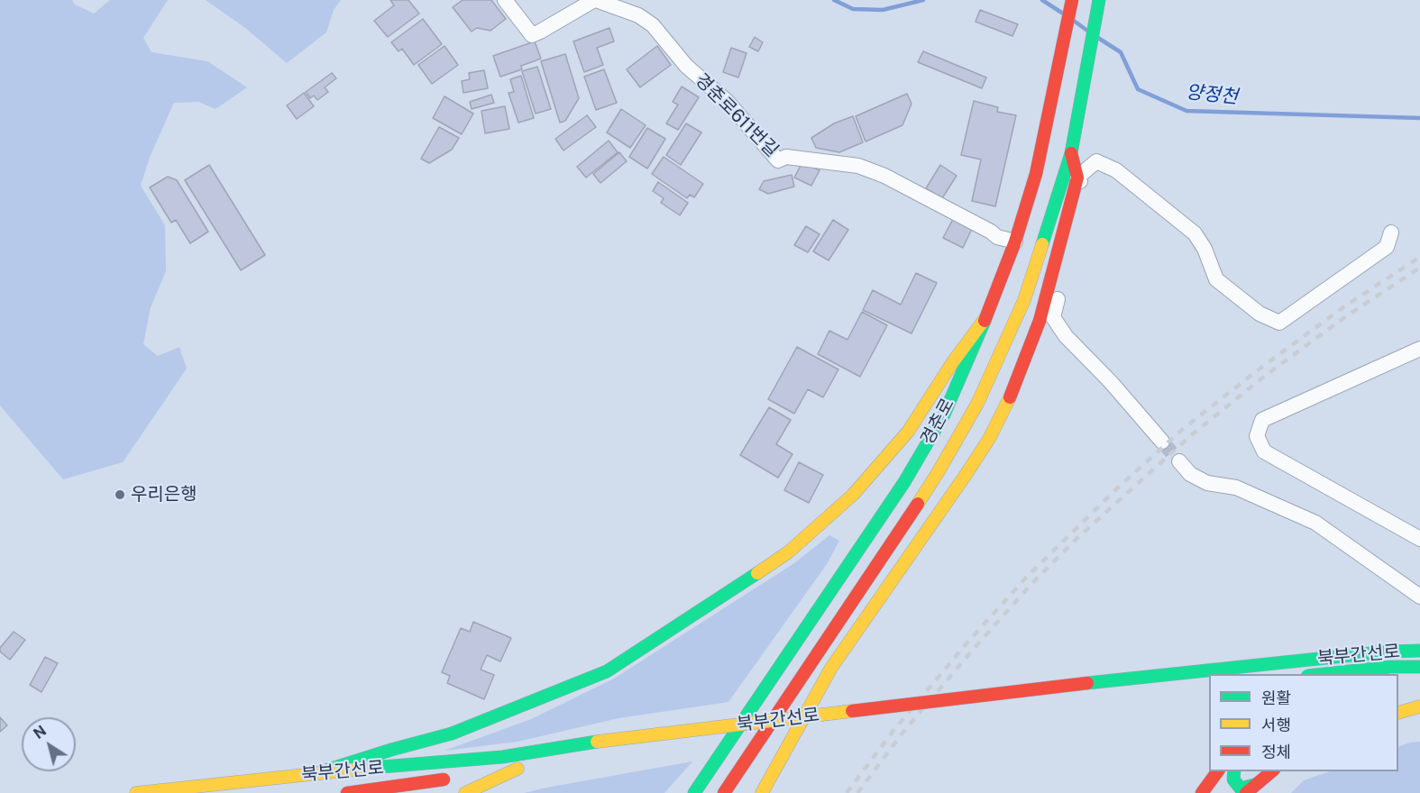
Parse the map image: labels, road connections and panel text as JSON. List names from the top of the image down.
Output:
{
  "streets": {
    "main road": ["경춘로", "북부간선로"],
    "street": ["경춘로611번길"]
  },
  "crossings": [
    ["경춘로611번길", "경춘로"]
  ],
  "water": ["양정천"],
  "places": ["우리은행"],
  "legend": ["원활", "서행", "정체"],
  "north": "top left"
}
